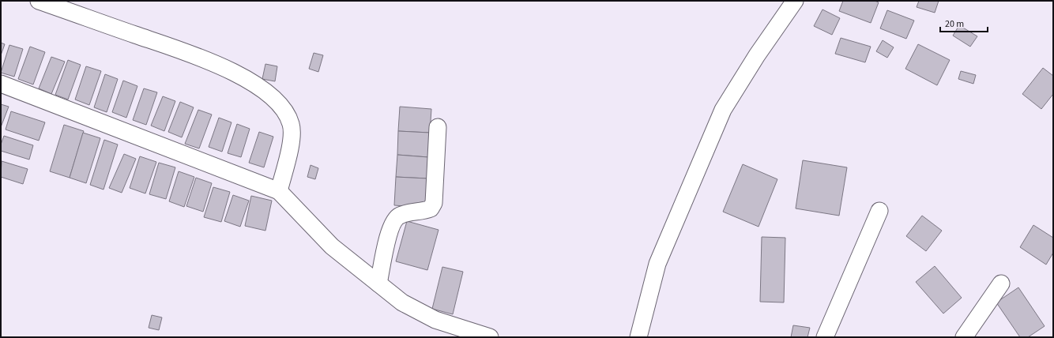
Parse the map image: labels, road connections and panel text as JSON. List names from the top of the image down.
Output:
{
  "scale_bar": "20 m"
}
